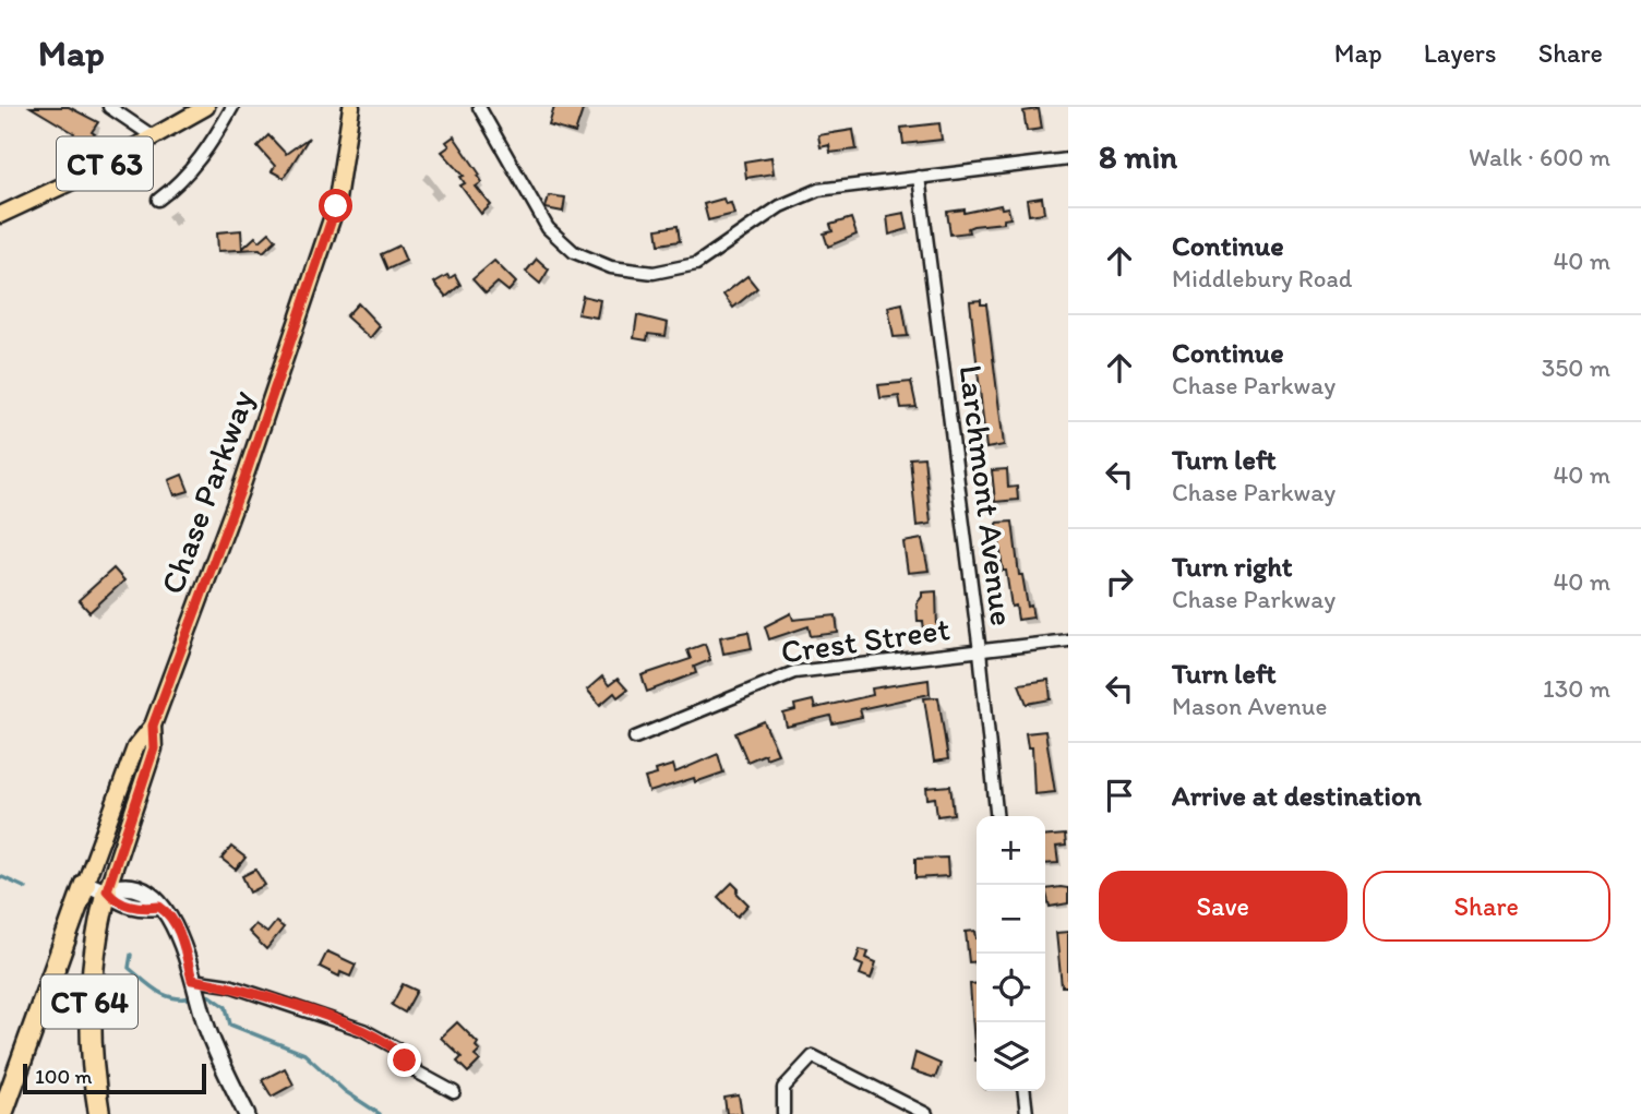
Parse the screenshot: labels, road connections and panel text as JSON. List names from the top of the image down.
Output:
{
  "streets": {
    "highway": ["CT 64"],
    "main road": ["CT 63", "Chase Parkway"],
    "street": ["Larchmont Avenue", "Crest Street"]
  },
  "crossings": [
    ["Chase Parkway", "CT 64"],
    ["Larchmont Avenue", "Crest Street"]
  ],
  "scale_bar": "100 m",
  "page": {
    "header": "Map",
    "nav": ["Map", "Layers", "Share"],
    "heading": ["8 min", "Walk · 600 m"],
    "list": [
      ["Continue", "Middlebury Road", "40 m"],
      ["Continue", "Chase Parkway", "350 m"],
      ["Turn left", "Chase Parkway", "40 m"],
      ["Turn right", "Chase Parkway", "40 m"],
      ["Turn left", "Mason Avenue", "130 m"],
      "Arrive at destination"
    ],
    "map_buttons": ["+", "−"],
    "buttons": ["Save", "Share"],
    "scale": "100 m"
  }
}
